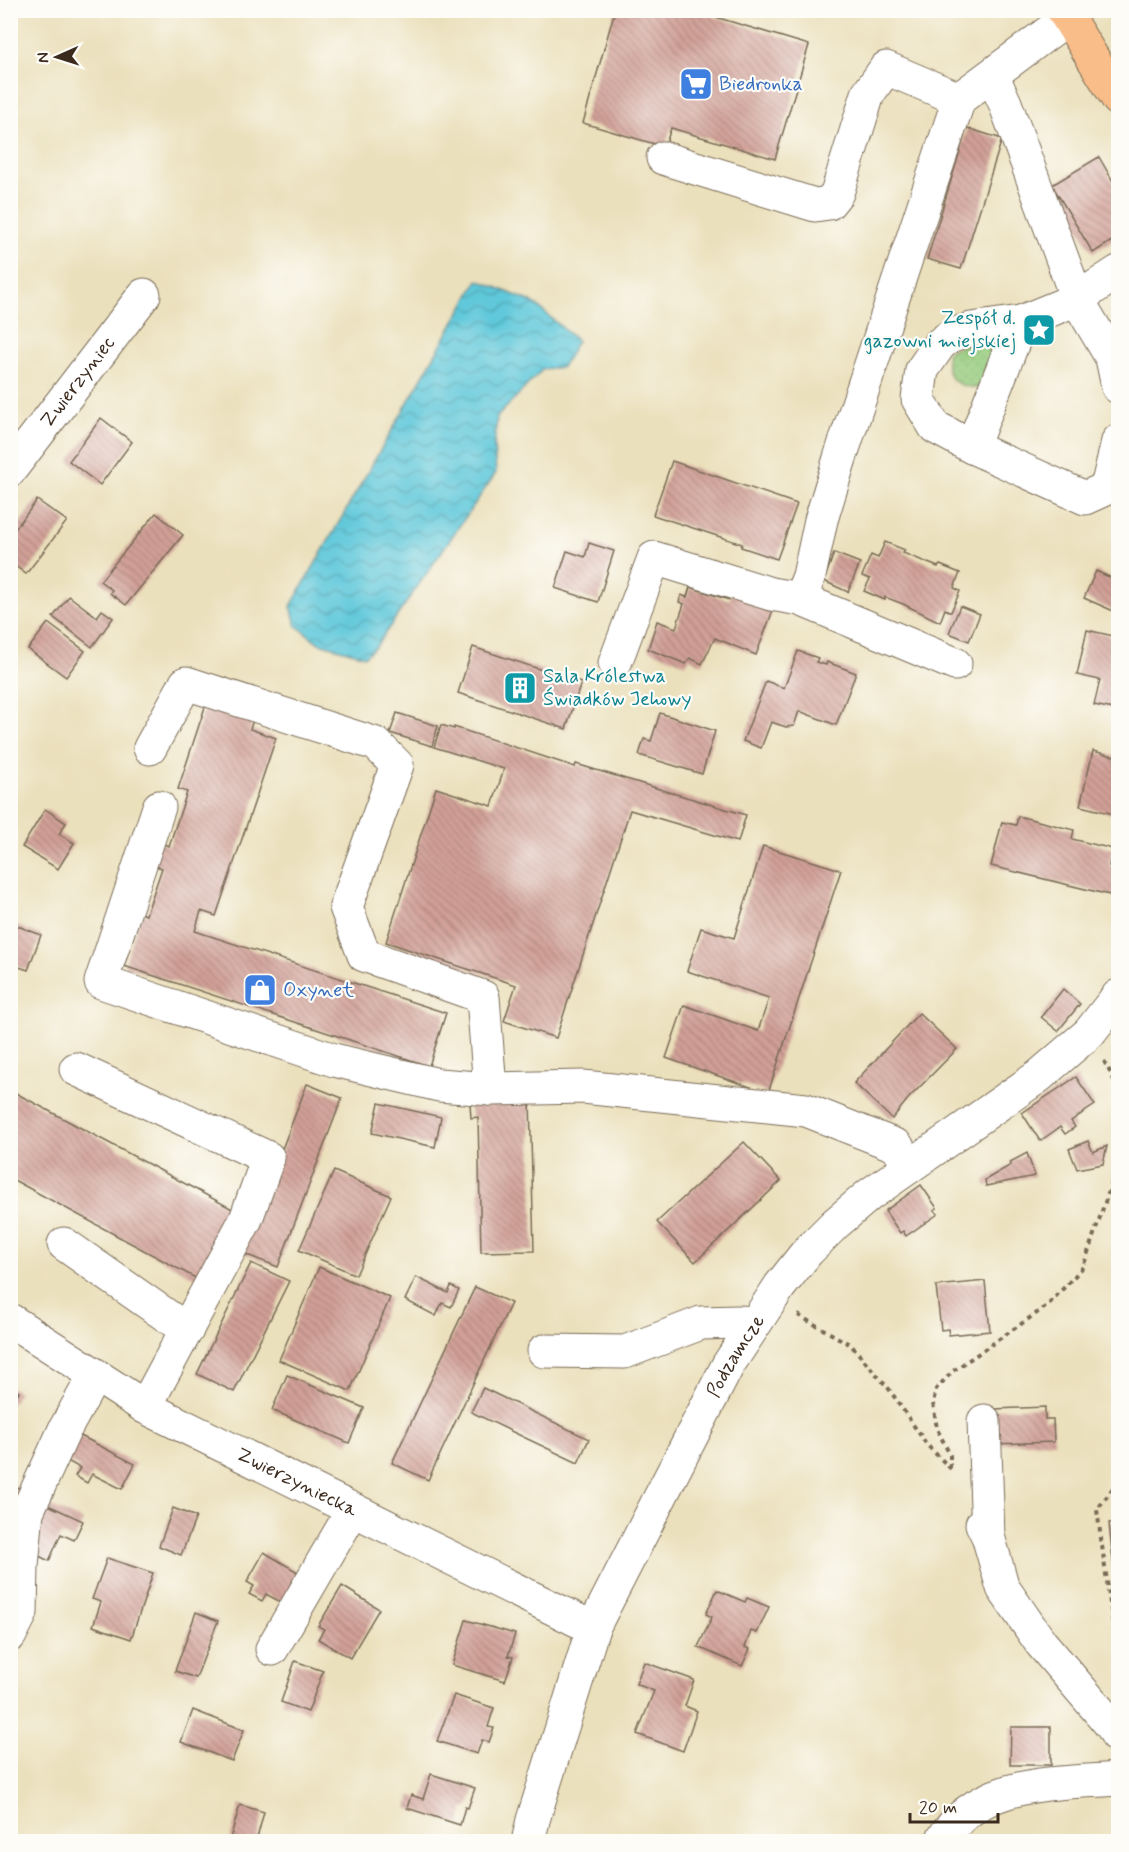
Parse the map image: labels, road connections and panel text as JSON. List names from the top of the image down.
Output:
{
  "streets": {
    "street": ["Zwierzyniec", "Podzamcze", "Zwierzyniecka"]
  },
  "crossings": [
    ["Podzamcze", "Zwierzyniecka"]
  ],
  "places": {
    "supermarket": ["Biedronka"],
    "place": ["Zespół d. gazowni miejskiej"],
    "building": ["Sala Królestwa Świadków Jehowy"],
    "shop": ["Oxynet"]
  },
  "scale_bar": "20 m",
  "north": "left"
}
